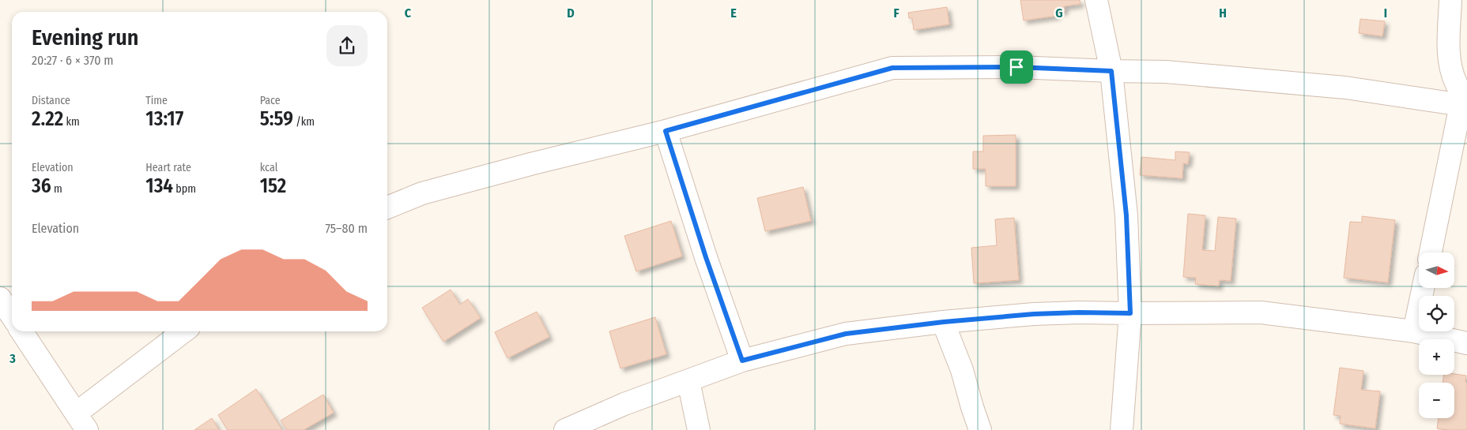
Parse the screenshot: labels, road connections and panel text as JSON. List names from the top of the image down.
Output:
{
  "north": "right",
  "page": {
    "heading": ["Evening run", "20:27 · 6 × 370 m"],
    "stats": [
      ["Distance", "2.22 km"],
      ["Time", "13:17"],
      ["Pace", "5:59 /km"],
      ["Elevation", "36 m"],
      ["Heart rate", "134 bpm"],
      ["kcal", "152"]
    ],
    "chart": ["Elevation", "75–80 m"],
    "map_buttons": ["+", "−"]
  },
  "grid": {
    "columns": [
      "C",
      "D",
      "E",
      "F",
      "G",
      "H",
      "I"
    ],
    "rows": ["3"]
  }
}
